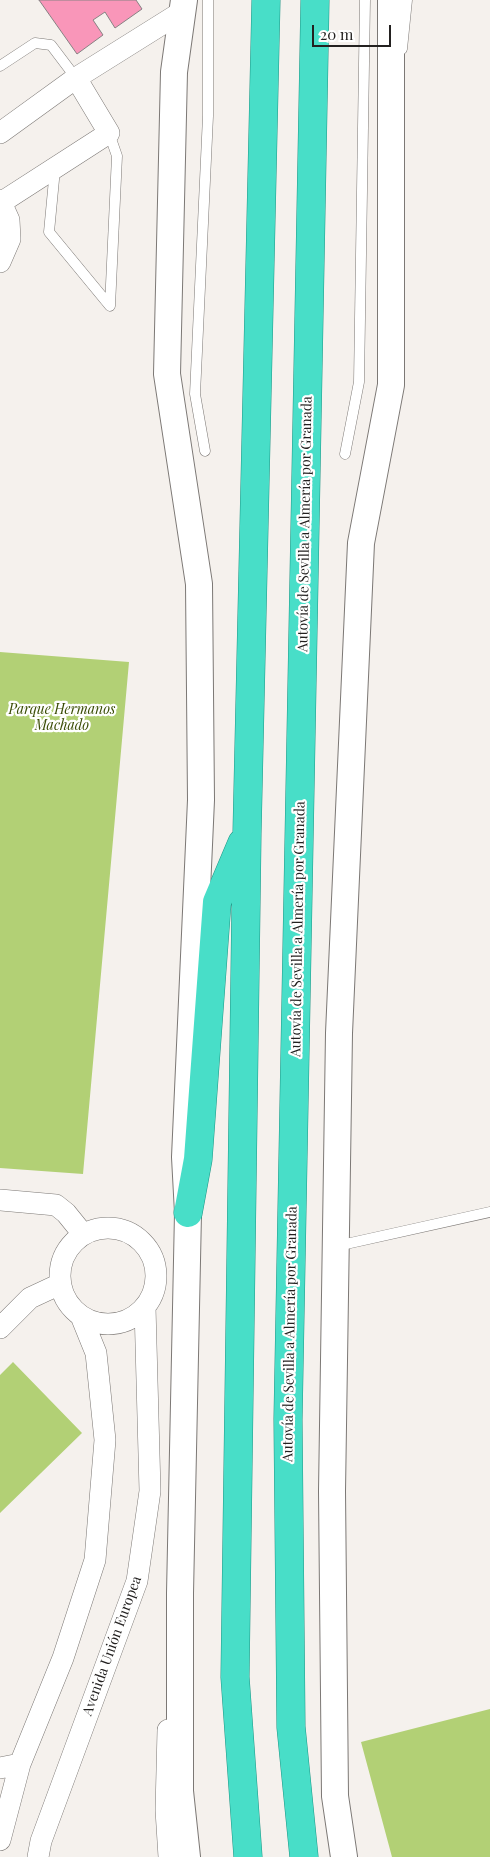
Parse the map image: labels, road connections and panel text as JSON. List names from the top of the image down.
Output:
{
  "streets": {
    "highway": ["Autovía de Sevilla a Almería por Granada"],
    "street": ["Avenida Unión Europea"]
  },
  "parks": ["Parque Hermanos Machado"],
  "scale_bar": "20 m"
}
